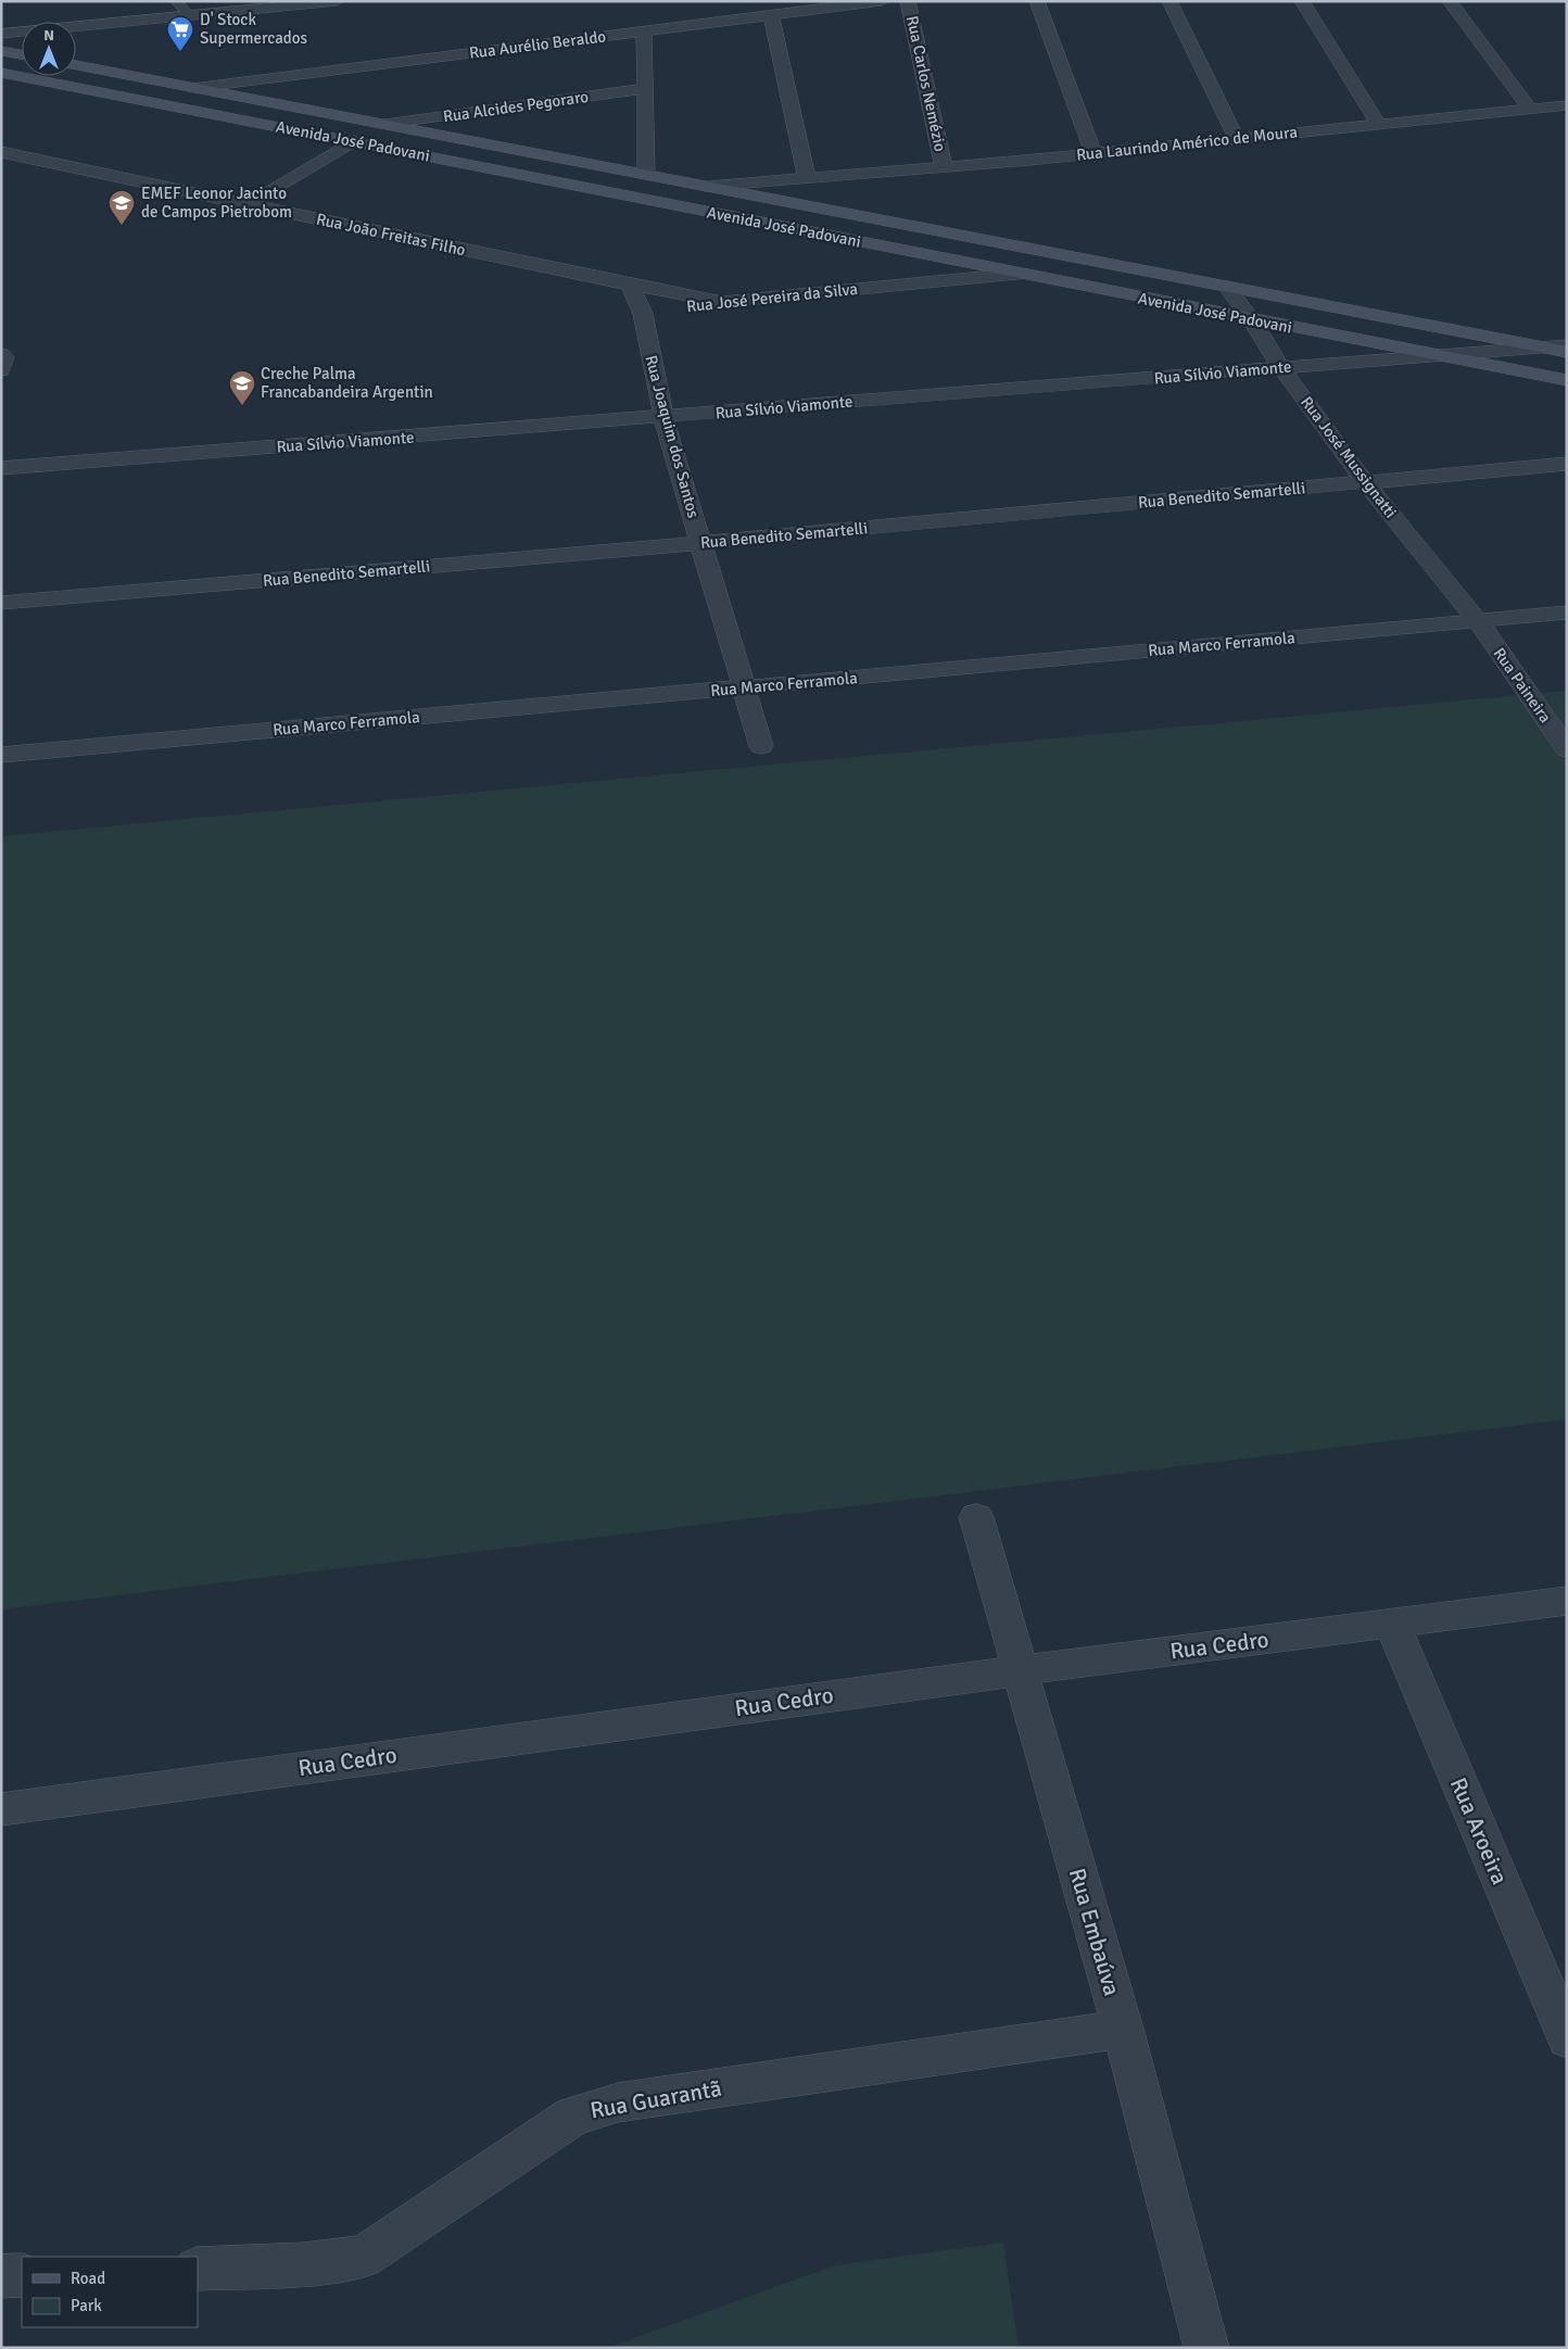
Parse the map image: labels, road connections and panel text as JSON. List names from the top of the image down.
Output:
{
  "streets": {
    "street": [
      "Rua Aurélio Beraldo",
      "Rua Carlos Nemézio",
      "Rua Alcides Pegoraro",
      "Avenida José Padovani",
      "Rua Laurindo Américo de Moura",
      "Rua João Freitas Filho",
      "Rua José Pereira da Silva",
      "Rua Sílvio Viamonte",
      "Rua Joaquim dos Santos",
      "Rua José Mussignatti",
      "Rua Benedito Semartelli",
      "Rua Marco Ferramola",
      "Rua Paineira",
      "Rua Cedro",
      "Rua Aroeira",
      "Rua Embaúva",
      "Rua Guarantã"
    ]
  },
  "crossings": [
    ["Rua Aurélio Beraldo", "Avenida José Padovani"],
    ["Rua Carlos Nemézio", "Rua Laurindo Américo de Moura"],
    ["Rua Alcides Pegoraro", "Avenida José Padovani"],
    ["Avenida José Padovani", "Rua Laurindo Américo de Moura"],
    ["Avenida José Padovani", "Rua José Pereira da Silva"],
    ["Avenida José Padovani", "Rua Sílvio Viamonte"],
    ["Avenida José Padovani", "Rua José Mussignatti"],
    ["Rua João Freitas Filho", "Rua José Pereira da Silva"],
    ["Rua João Freitas Filho", "Rua Joaquim dos Santos"],
    ["Rua José Pereira da Silva", "Rua Joaquim dos Santos"],
    ["Rua Sílvio Viamonte", "Rua Joaquim dos Santos"],
    ["Rua Sílvio Viamonte", "Rua José Mussignatti"],
    ["Rua Joaquim dos Santos", "Rua Benedito Semartelli"],
    ["Rua Joaquim dos Santos", "Rua Marco Ferramola"],
    ["Rua José Mussignatti", "Rua Benedito Semartelli"],
    ["Rua José Mussignatti", "Rua Marco Ferramola"],
    ["Rua José Mussignatti", "Rua Paineira"],
    ["Rua Marco Ferramola", "Rua Paineira"],
    ["Rua Cedro", "Rua Aroeira"],
    ["Rua Cedro", "Rua Embaúva"],
    ["Rua Embaúva", "Rua Guarantã"]
  ],
  "places": {
    "supermarket": ["D' Stock Supermercados"],
    "school or university": ["EMEF Leonor Jacinto de Campos Pietrobom", "Creche Palma Francabandeira Argentin"]
  },
  "legend": ["Road", "Park"],
  "north": "top"
}
